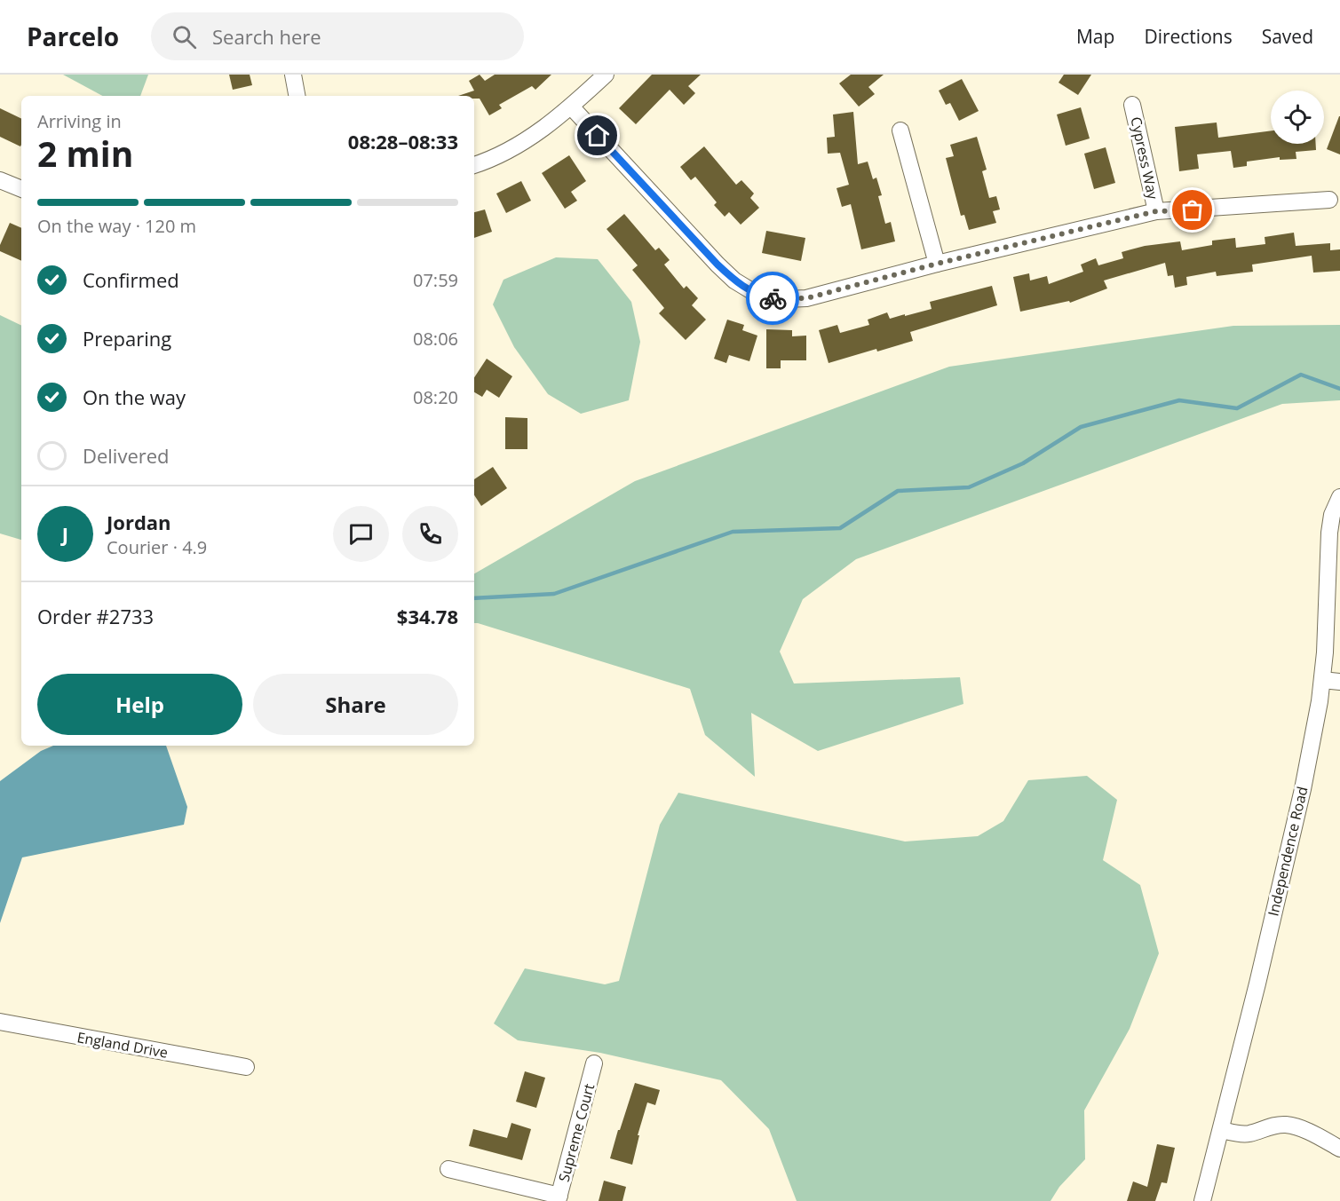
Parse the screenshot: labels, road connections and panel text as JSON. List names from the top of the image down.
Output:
{
  "streets": {
    "street": [
      "Cypress Way",
      "Independence Road",
      "England Drive",
      "Supreme Court"
    ]
  },
  "page": {
    "header": "Parcelo",
    "search": "Search here",
    "nav": ["Map", "Directions", "Saved"],
    "heading": ["2 min", "Arriving in", "08:28–08:33"],
    "panel": [
      "Jordan",
      "Courier · 4.9",
      "Order #2733",
      "$34.78"
    ],
    "bar": "On the way · 120 m",
    "list": [
      ["Confirmed", "07:59"],
      ["Preparing", "08:06"],
      ["On the way", "08:20"],
      "Delivered"
    ],
    "round": "J",
    "buttons": ["Help", "Share"]
  }
}
